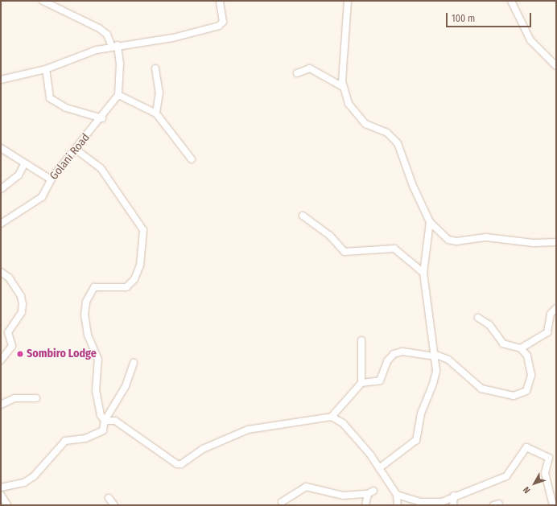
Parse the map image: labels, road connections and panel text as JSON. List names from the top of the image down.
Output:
{
  "streets": {
    "street": ["Golani Road"]
  },
  "places": ["Sombiro Lodge"],
  "scale_bar": "100 m",
  "north": "bottom left"
}
